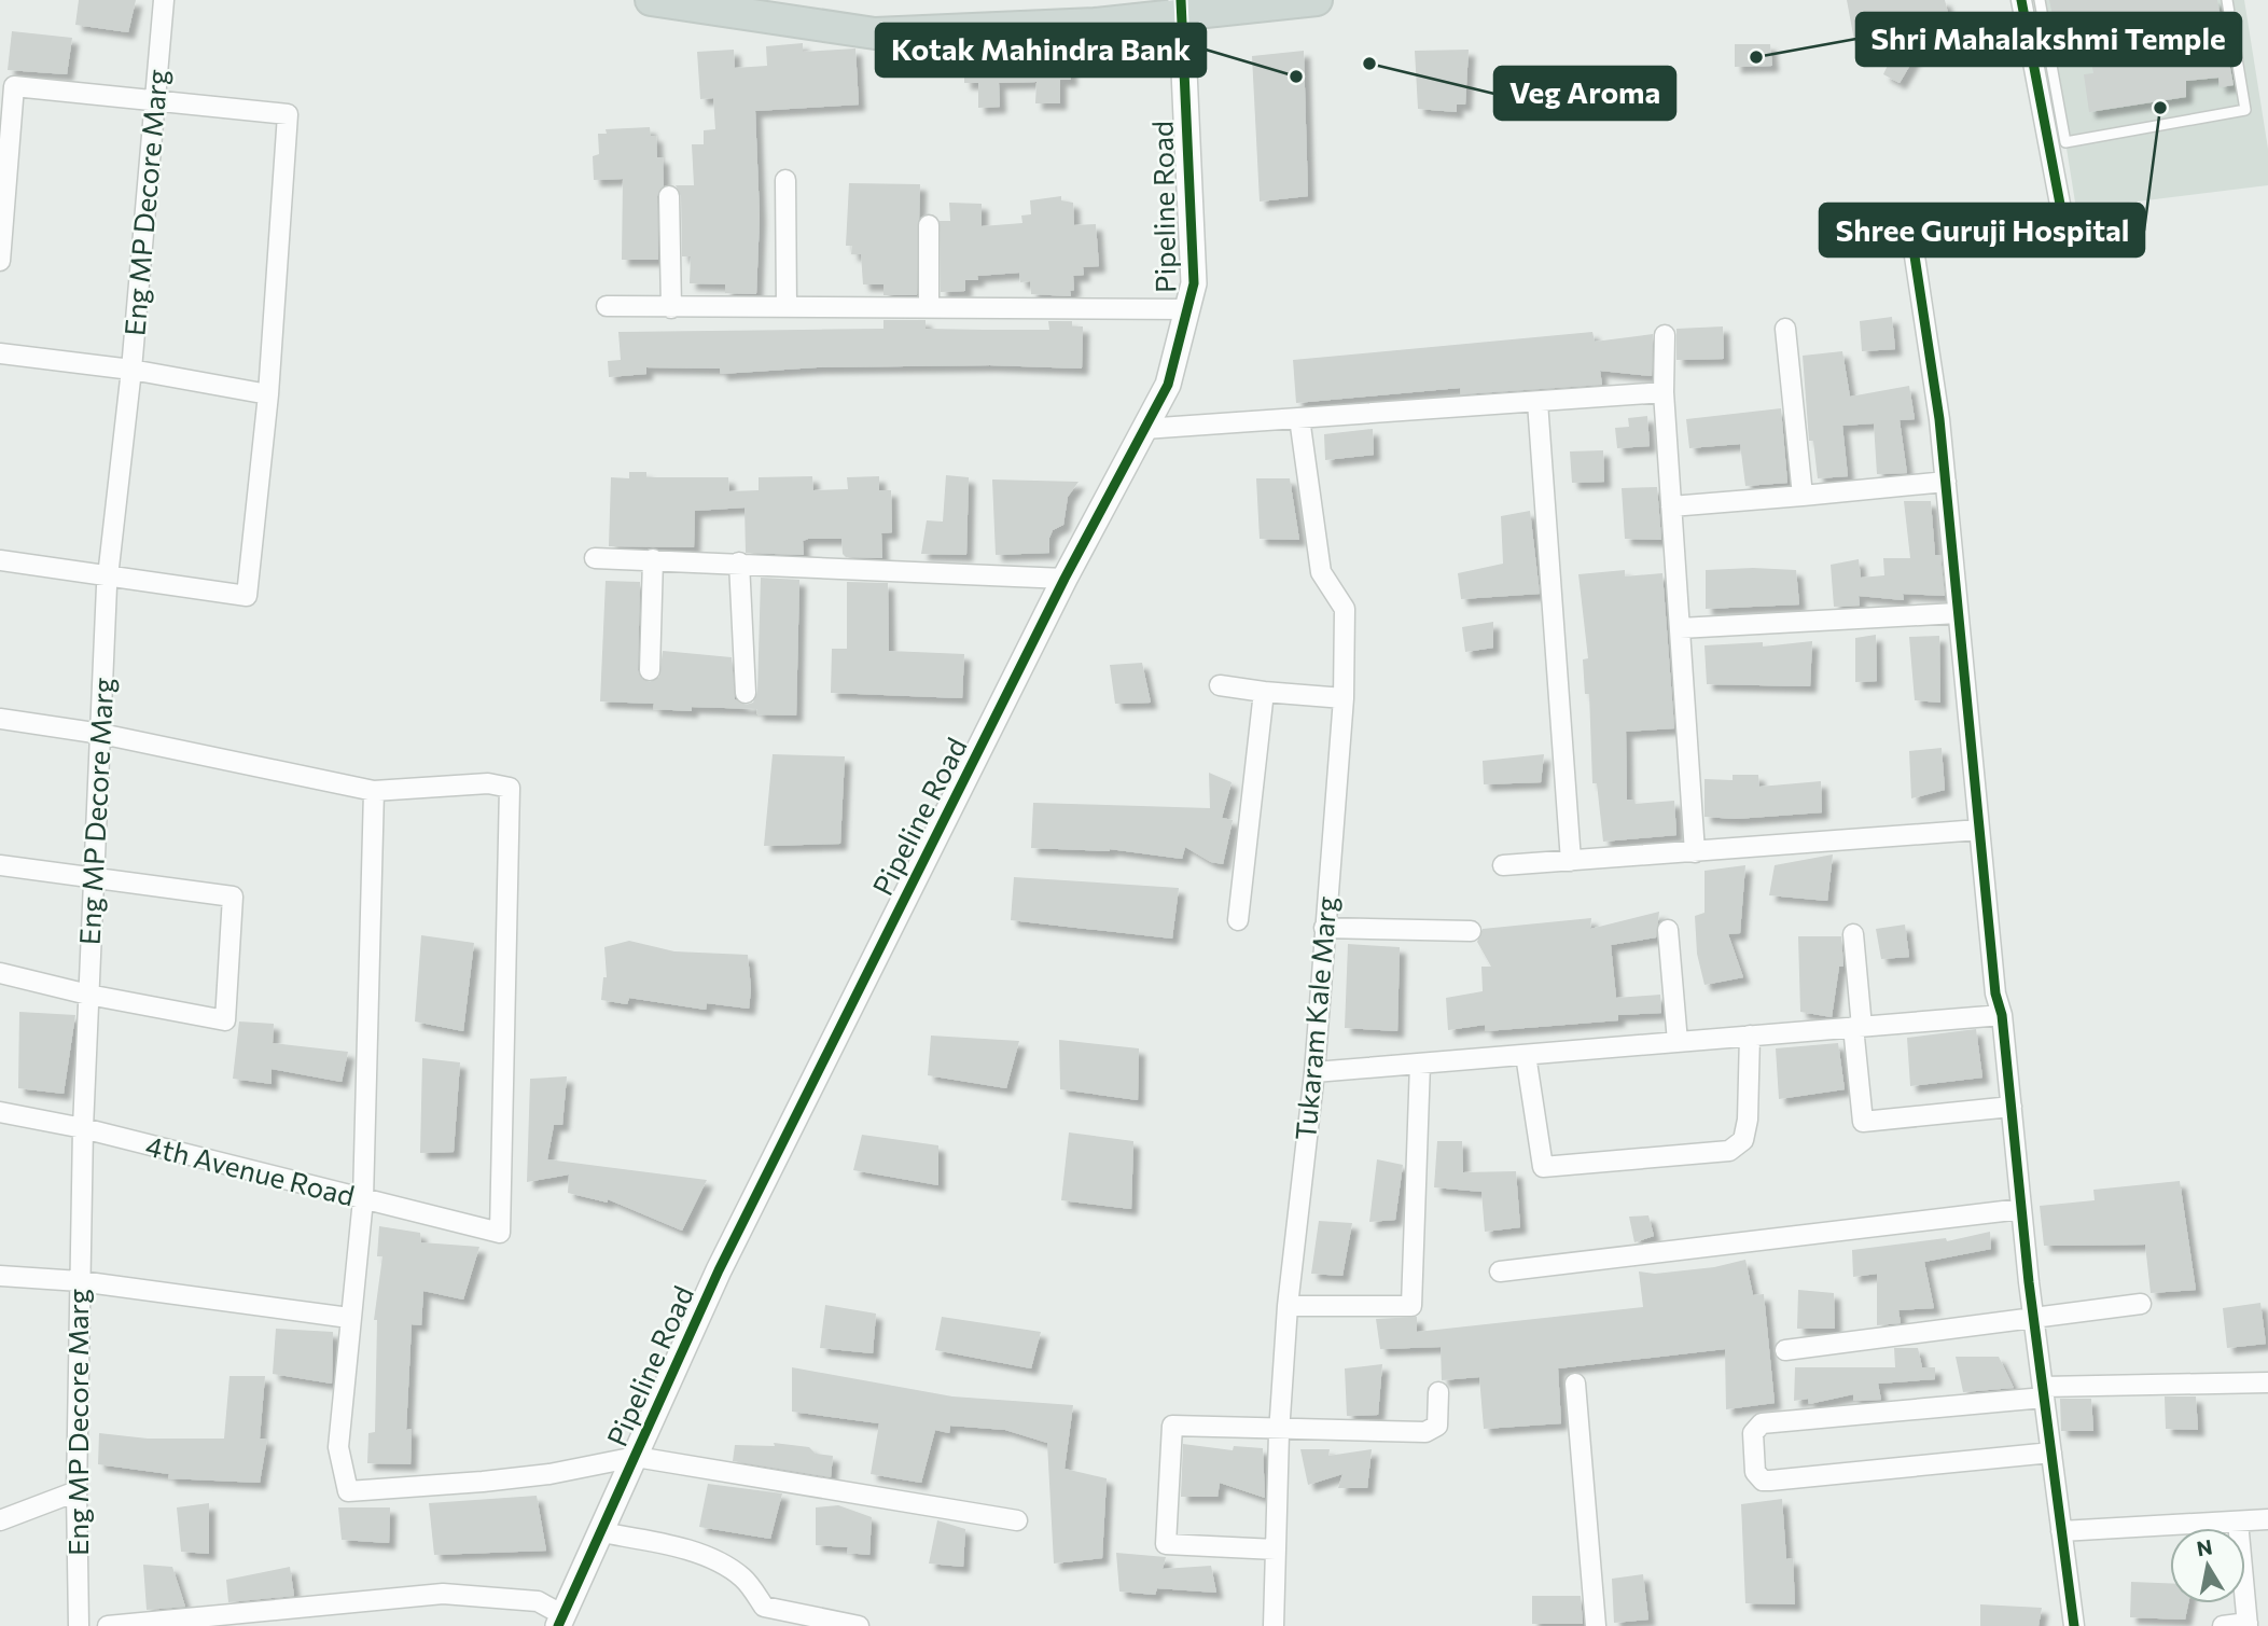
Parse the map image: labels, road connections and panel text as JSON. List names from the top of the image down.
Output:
{
  "streets": {
    "street": [
      "Eng MP Decore Marg",
      "Pipeline Road",
      "Tukaram Kale Marg",
      "4th Avenue Road"
    ]
  },
  "crossings": [
    ["Eng MP Decore Marg", "4th Avenue Road"]
  ],
  "places": [
    "Shri Mahalakshmi Temple",
    "Veg Aroma",
    "Kotak Mahindra Bank",
    "Shree Guruji Hospital"
  ],
  "north": "top"
}
